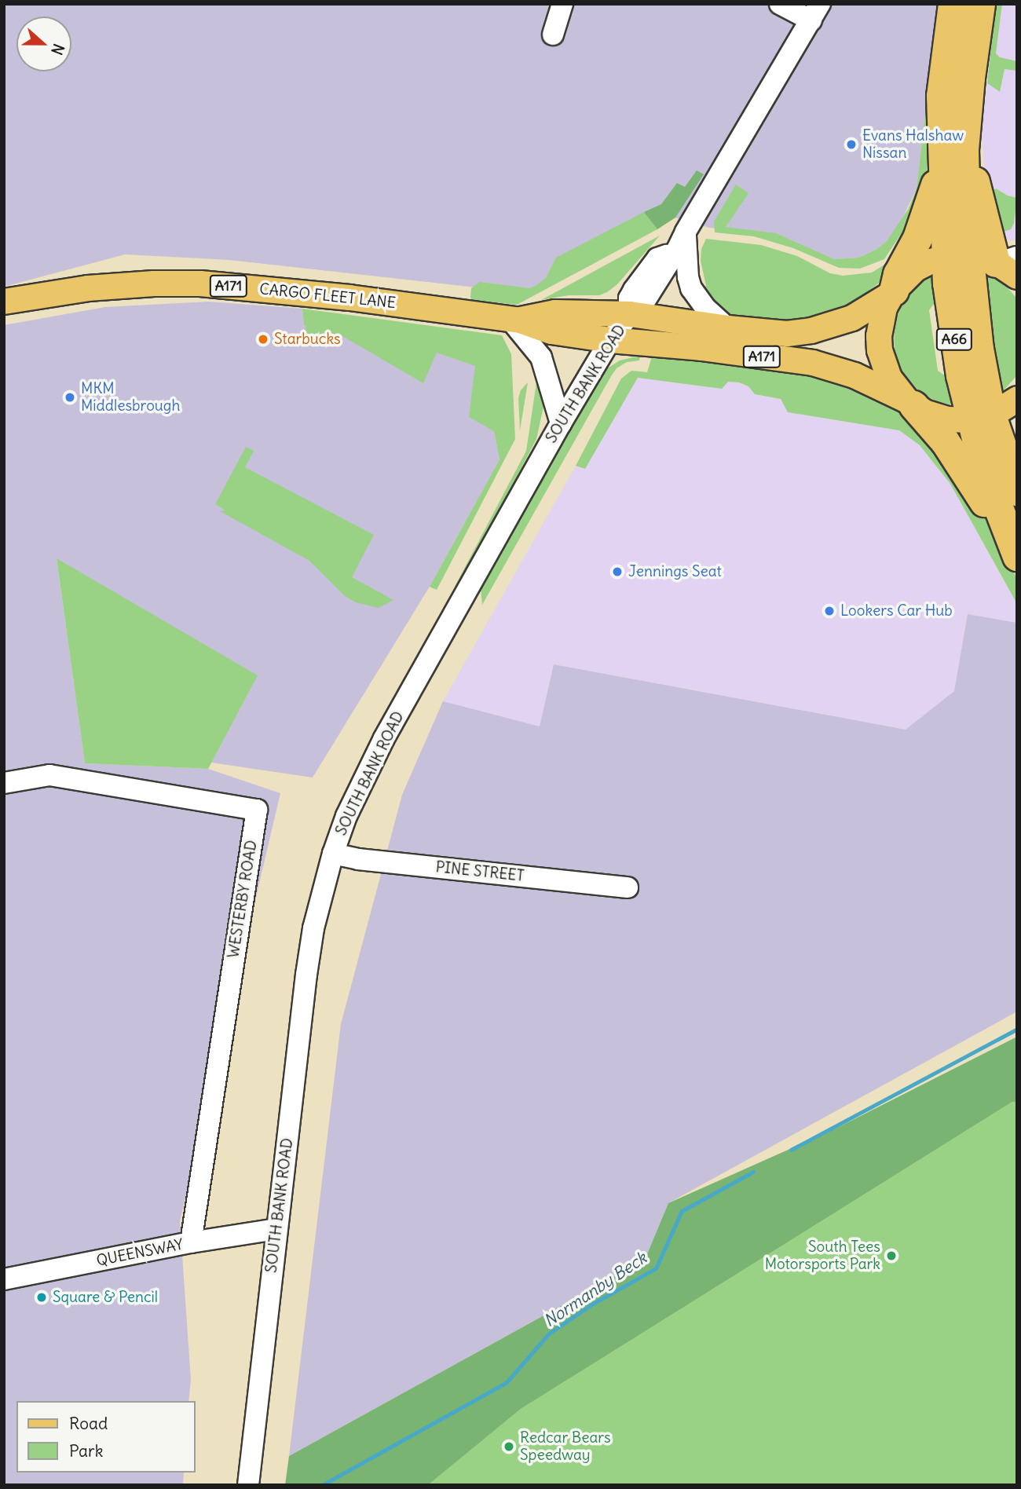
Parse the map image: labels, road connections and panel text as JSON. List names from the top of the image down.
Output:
{
  "streets": {
    "highway": ["A66"],
    "main road": ["A171", "CARGO FLEET LANE"],
    "street": [
      "SOUTH BANK ROAD",
      "PINE STREET",
      "WESTERBY ROAD",
      "QUEENSWAY"
    ]
  },
  "crossings": [
    ["CARGO FLEET LANE", "A66"],
    ["CARGO FLEET LANE", "SOUTH BANK ROAD"],
    ["SOUTH BANK ROAD", "PINE STREET"],
    ["SOUTH BANK ROAD", "QUEENSWAY"],
    ["WESTERBY ROAD", "QUEENSWAY"]
  ],
  "water": ["Normanby Beck"],
  "places": [
    "Evans Halshaw Nissan",
    "Starbucks",
    "MKM Middlesbrough",
    "Jennings Seat",
    "Lookers Car Hub",
    "South Tees Motorsports Park",
    "Square & Pencil",
    "Redcar Bears Speedway"
  ],
  "legend": ["Road", "Park"],
  "north": "right"
}
